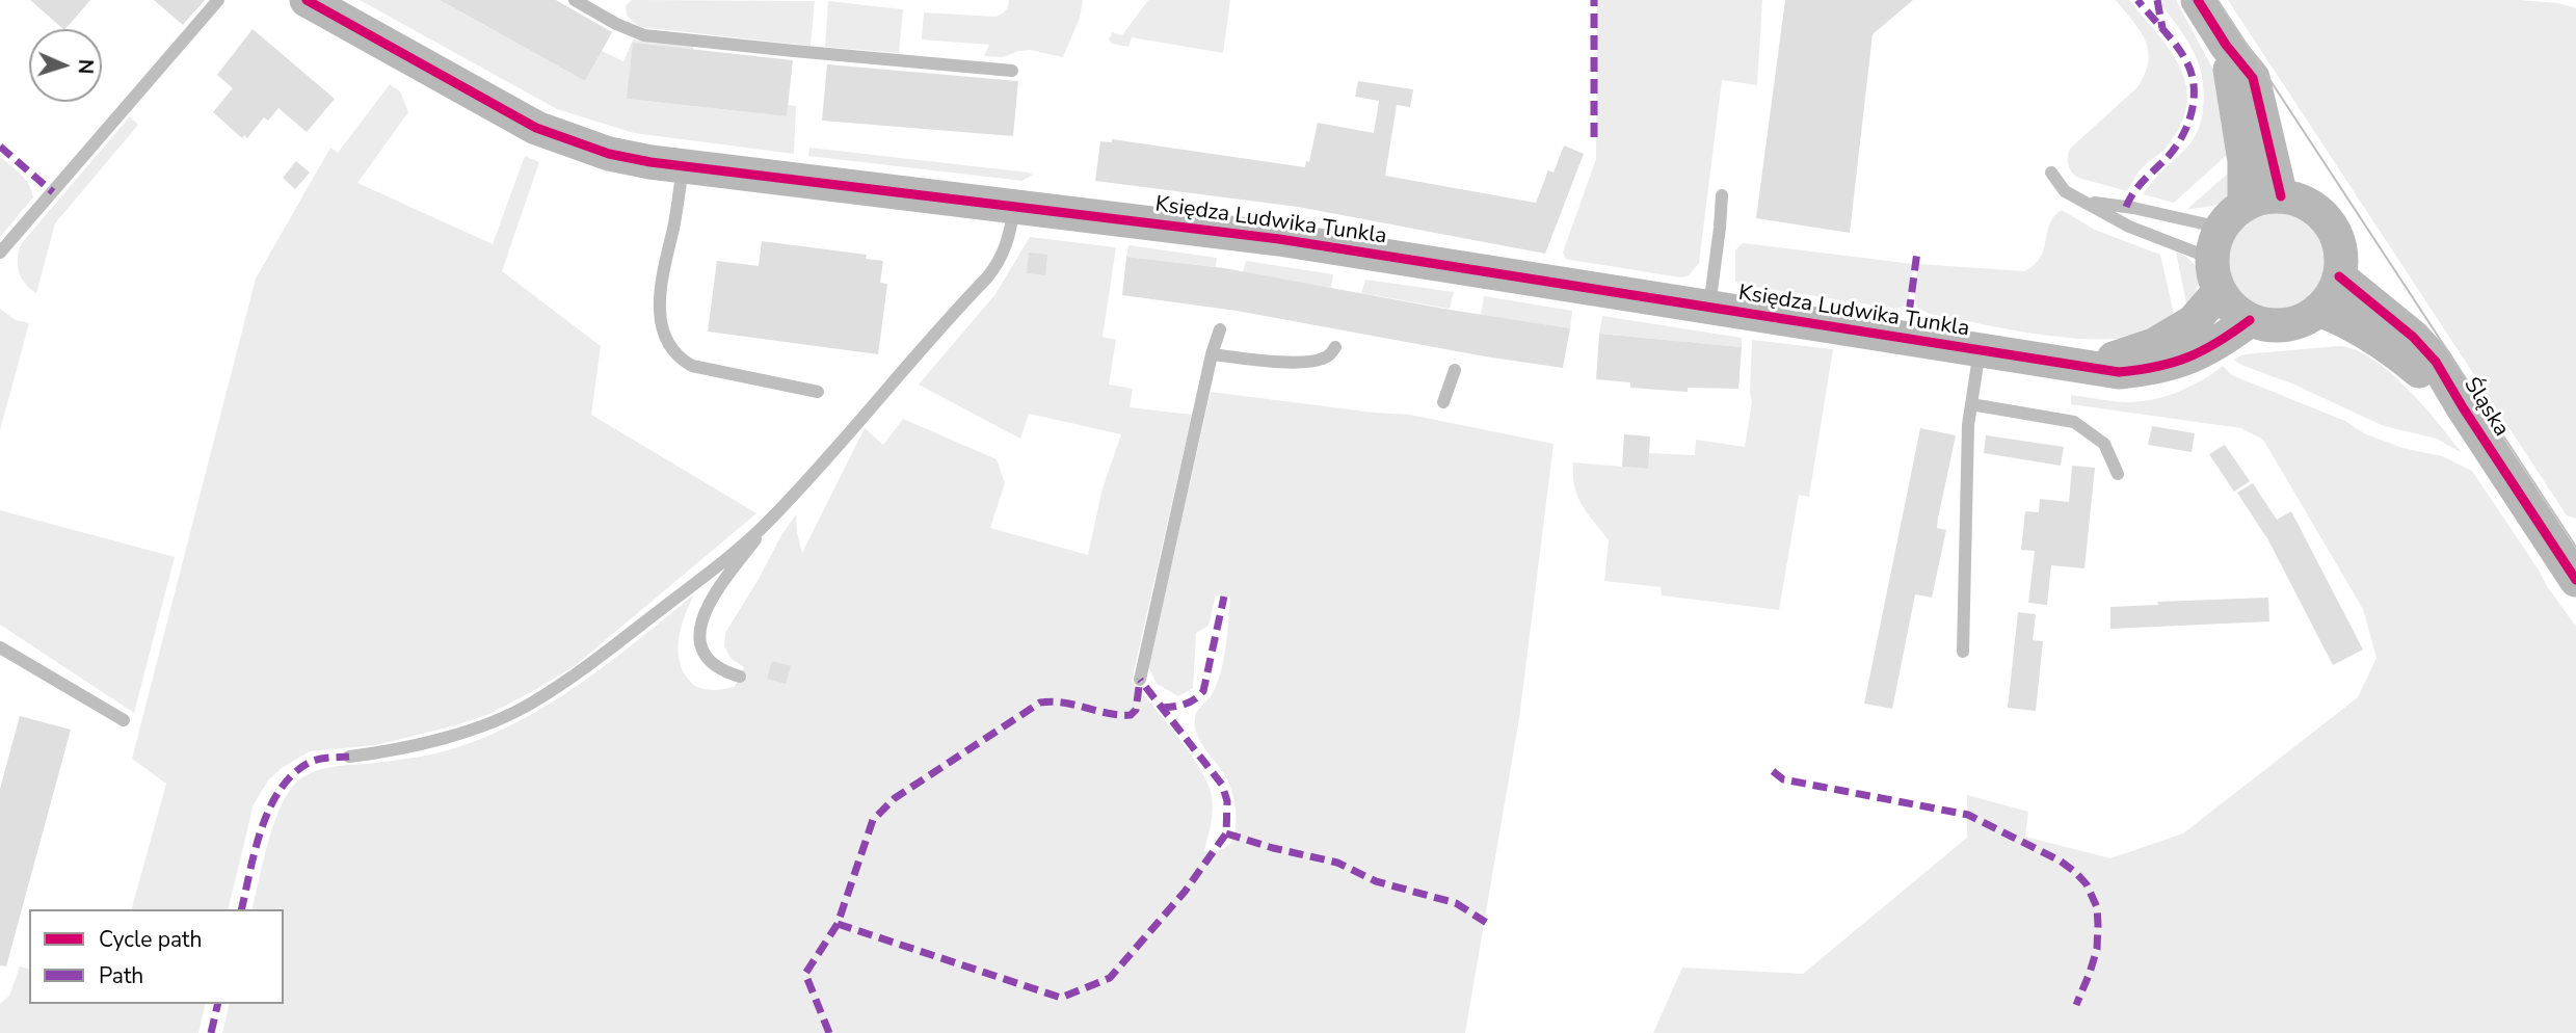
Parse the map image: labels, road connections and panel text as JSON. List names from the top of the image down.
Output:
{
  "streets": {
    "street": ["Księdza Ludwika Tunkla", "Śląska"]
  },
  "crossings": [
    ["Księdza Ludwika Tunkla", "Śląska"]
  ],
  "legend": ["Cycle path", "Path"],
  "north": "right"
}
